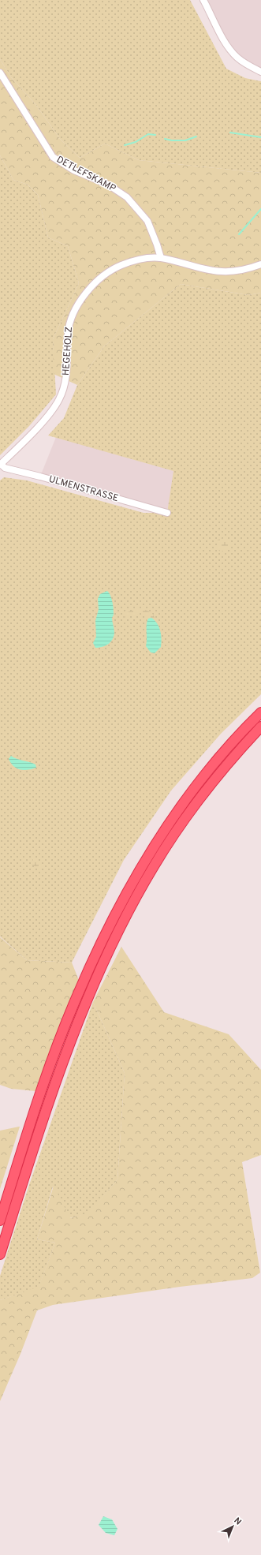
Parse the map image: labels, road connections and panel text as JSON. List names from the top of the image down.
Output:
{
  "streets": {
    "street": ["DETLEFSKAMP", "HEGEHOLZ", "ULMENSTRASSE"]
  },
  "crossings": [
    ["DETLEFSKAMP", "HEGEHOLZ"],
    ["HEGEHOLZ", "ULMENSTRASSE"]
  ],
  "north": "top right"
}
